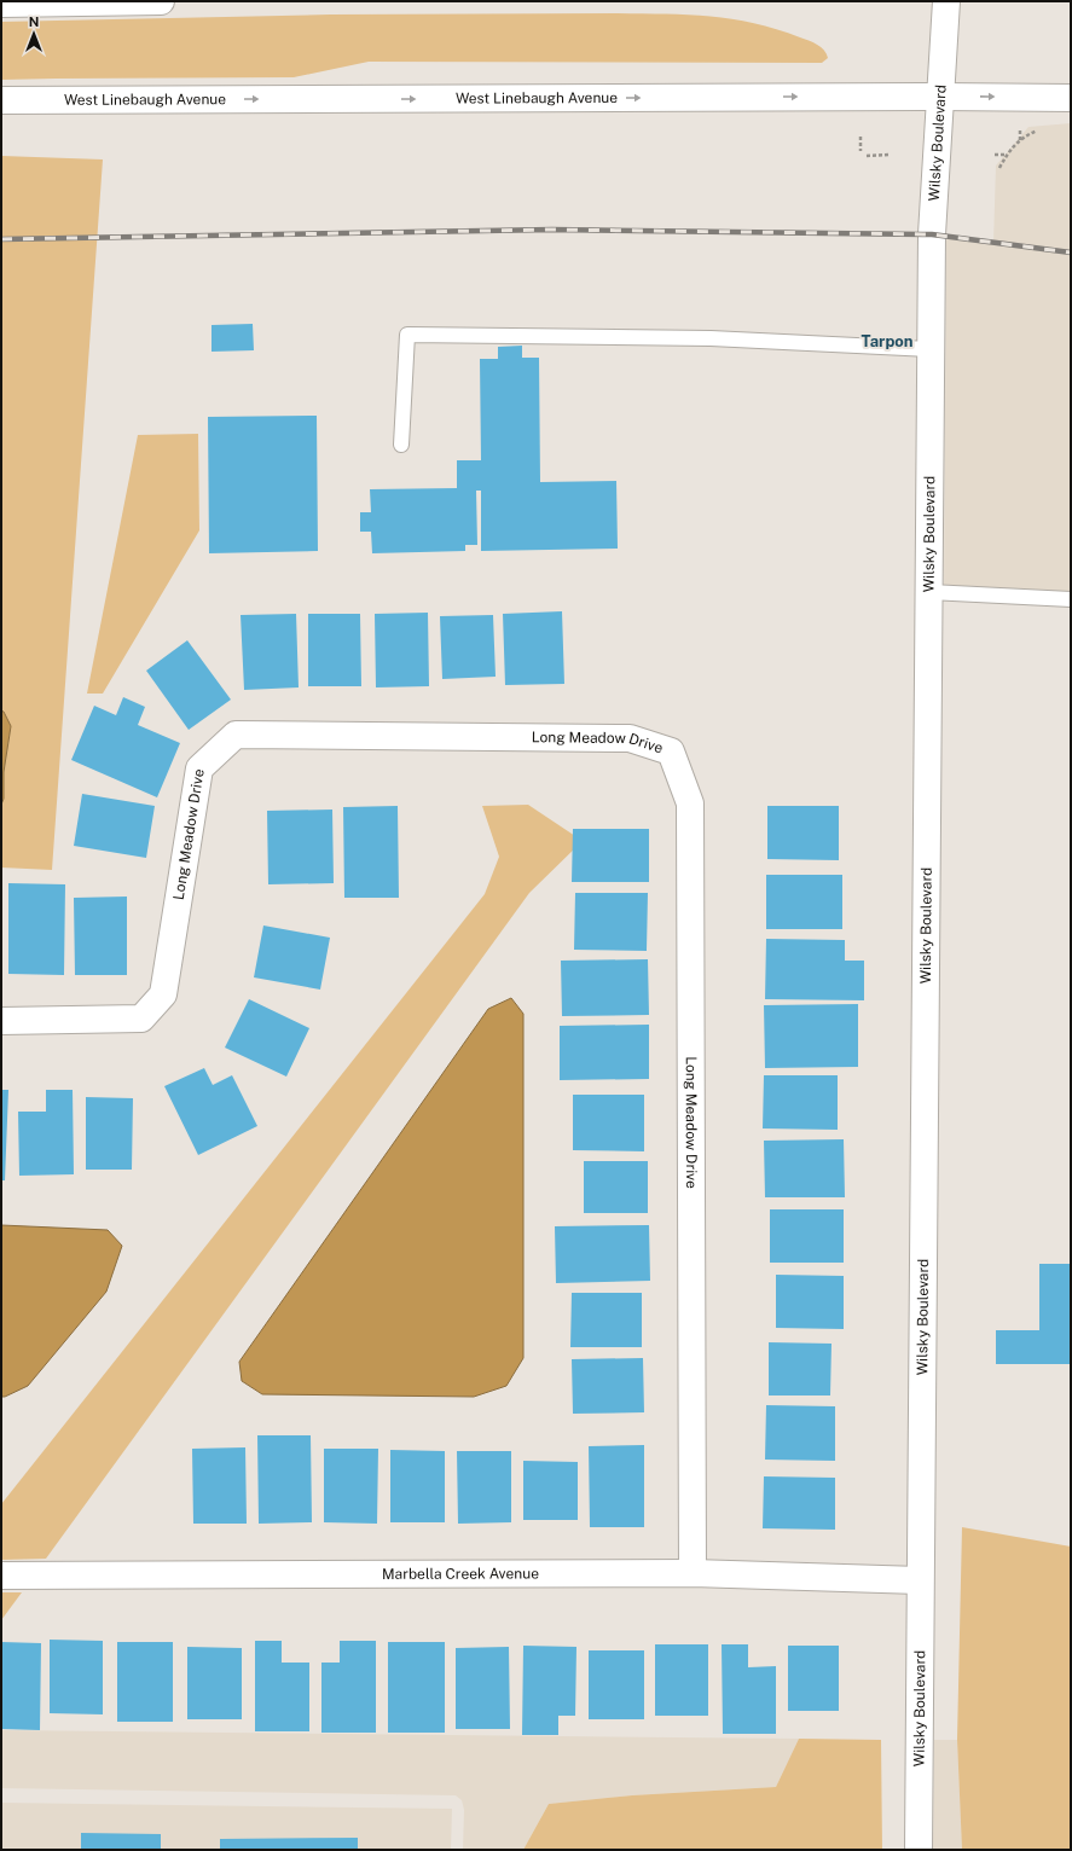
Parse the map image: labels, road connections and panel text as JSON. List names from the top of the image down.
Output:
{
  "streets": {
    "main road": [
      "West Linebaugh Avenue",
      "Wilsky Boulevard",
      "Long Meadow Drive",
      "Marbella Creek Avenue"
    ]
  },
  "crossings": [
    ["West Linebaugh Avenue", "Wilsky Boulevard"],
    ["Wilsky Boulevard", "Marbella Creek Avenue"],
    ["Long Meadow Drive", "Marbella Creek Avenue"]
  ],
  "one_way": ["West Linebaugh Avenue"],
  "districts": ["Tarpon"],
  "north": "top"
}
